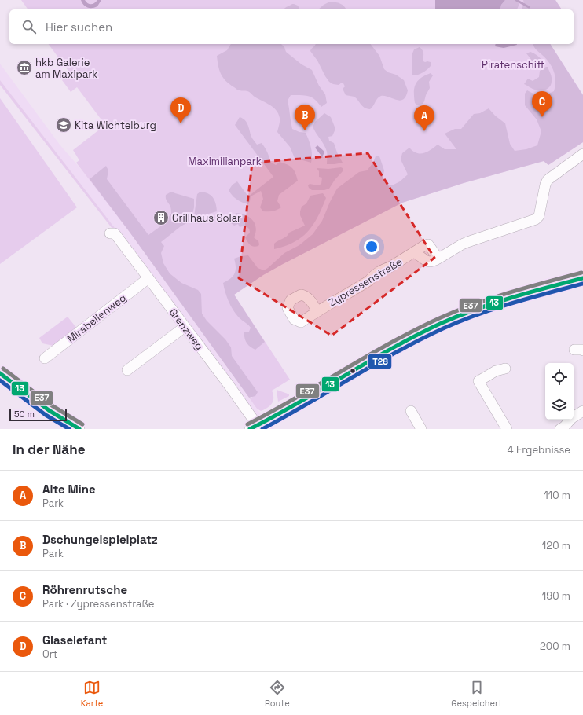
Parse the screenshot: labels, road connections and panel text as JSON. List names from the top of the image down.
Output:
{
  "streets": {
    "street": ["Zypressenstraße", "Mirabellenweg", "Grenzweg"]
  },
  "crossings": [
    ["Mirabellenweg", "Grenzweg"]
  ],
  "parks": ["Piratenschiff", "Maximilianpark"],
  "places": {
    "museum": ["hkb Galerie am Maxipark"],
    "school or university": ["Kita Wichtelburg"],
    "building": ["Grillhaus Solar"]
  },
  "lines": ["transit line E37", "transit line 13", "transit line T28"],
  "scale_bar": "50 m",
  "page": {
    "search": "Hier suchen",
    "pins": [
      "C",
      "D",
      "B",
      "A"
    ],
    "scale": "50 m",
    "heading": ["In der Nähe", "4 Ergebnisse"],
    "list": [
      {
        "mark": "A",
        "name": "Alte Mine",
        "note": "Park",
        "value": "110 m"
      },
      {
        "mark": "B",
        "name": "Dschungelspielplatz",
        "note": "Park",
        "value": "120 m"
      },
      {
        "mark": "C",
        "name": "Röhrenrutsche",
        "note": "Park · Zypressenstraße",
        "value": "190 m"
      },
      {
        "mark": "D",
        "name": "Glaselefant",
        "note": "Ort",
        "value": "200 m"
      }
    ],
    "nav": ["Karte", "Route", "Gespeichert"]
  }
}
